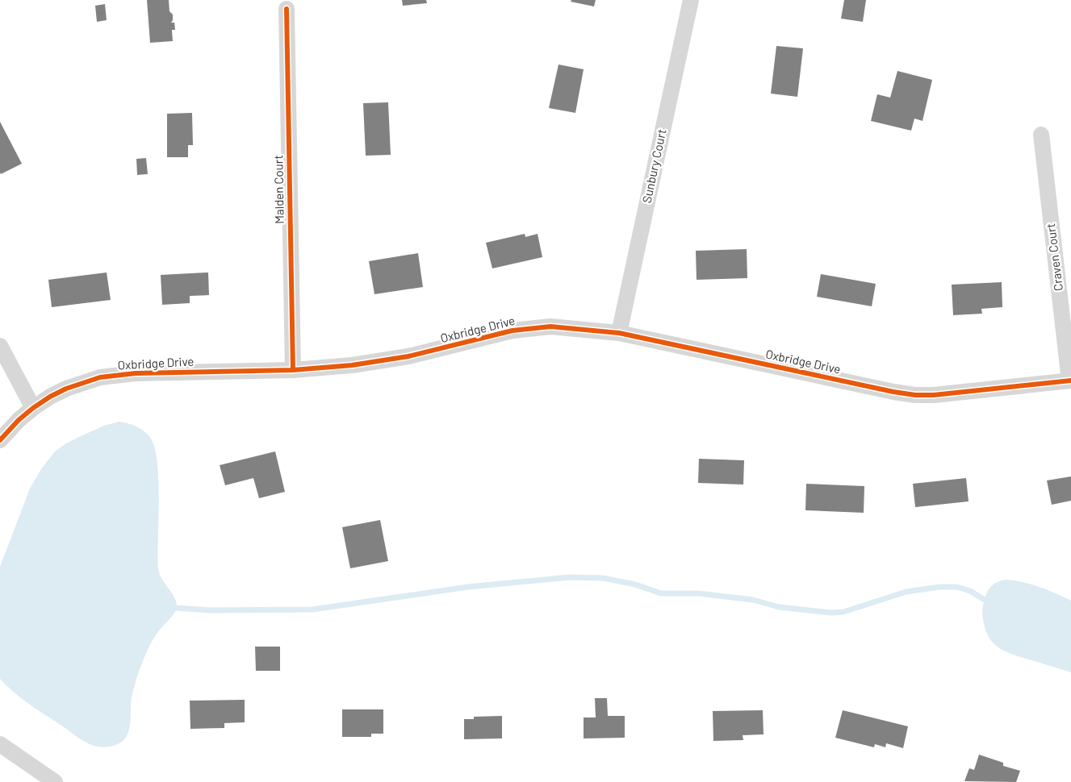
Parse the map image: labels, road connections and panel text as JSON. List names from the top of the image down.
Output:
{
  "streets": {
    "street": [
      "Sunbury Court",
      "Malden Court",
      "Craven Court",
      "Oxbridge Drive"
    ]
  },
  "crossings": [
    ["Sunbury Court", "Oxbridge Drive"],
    ["Malden Court", "Oxbridge Drive"],
    ["Craven Court", "Oxbridge Drive"]
  ]
}
